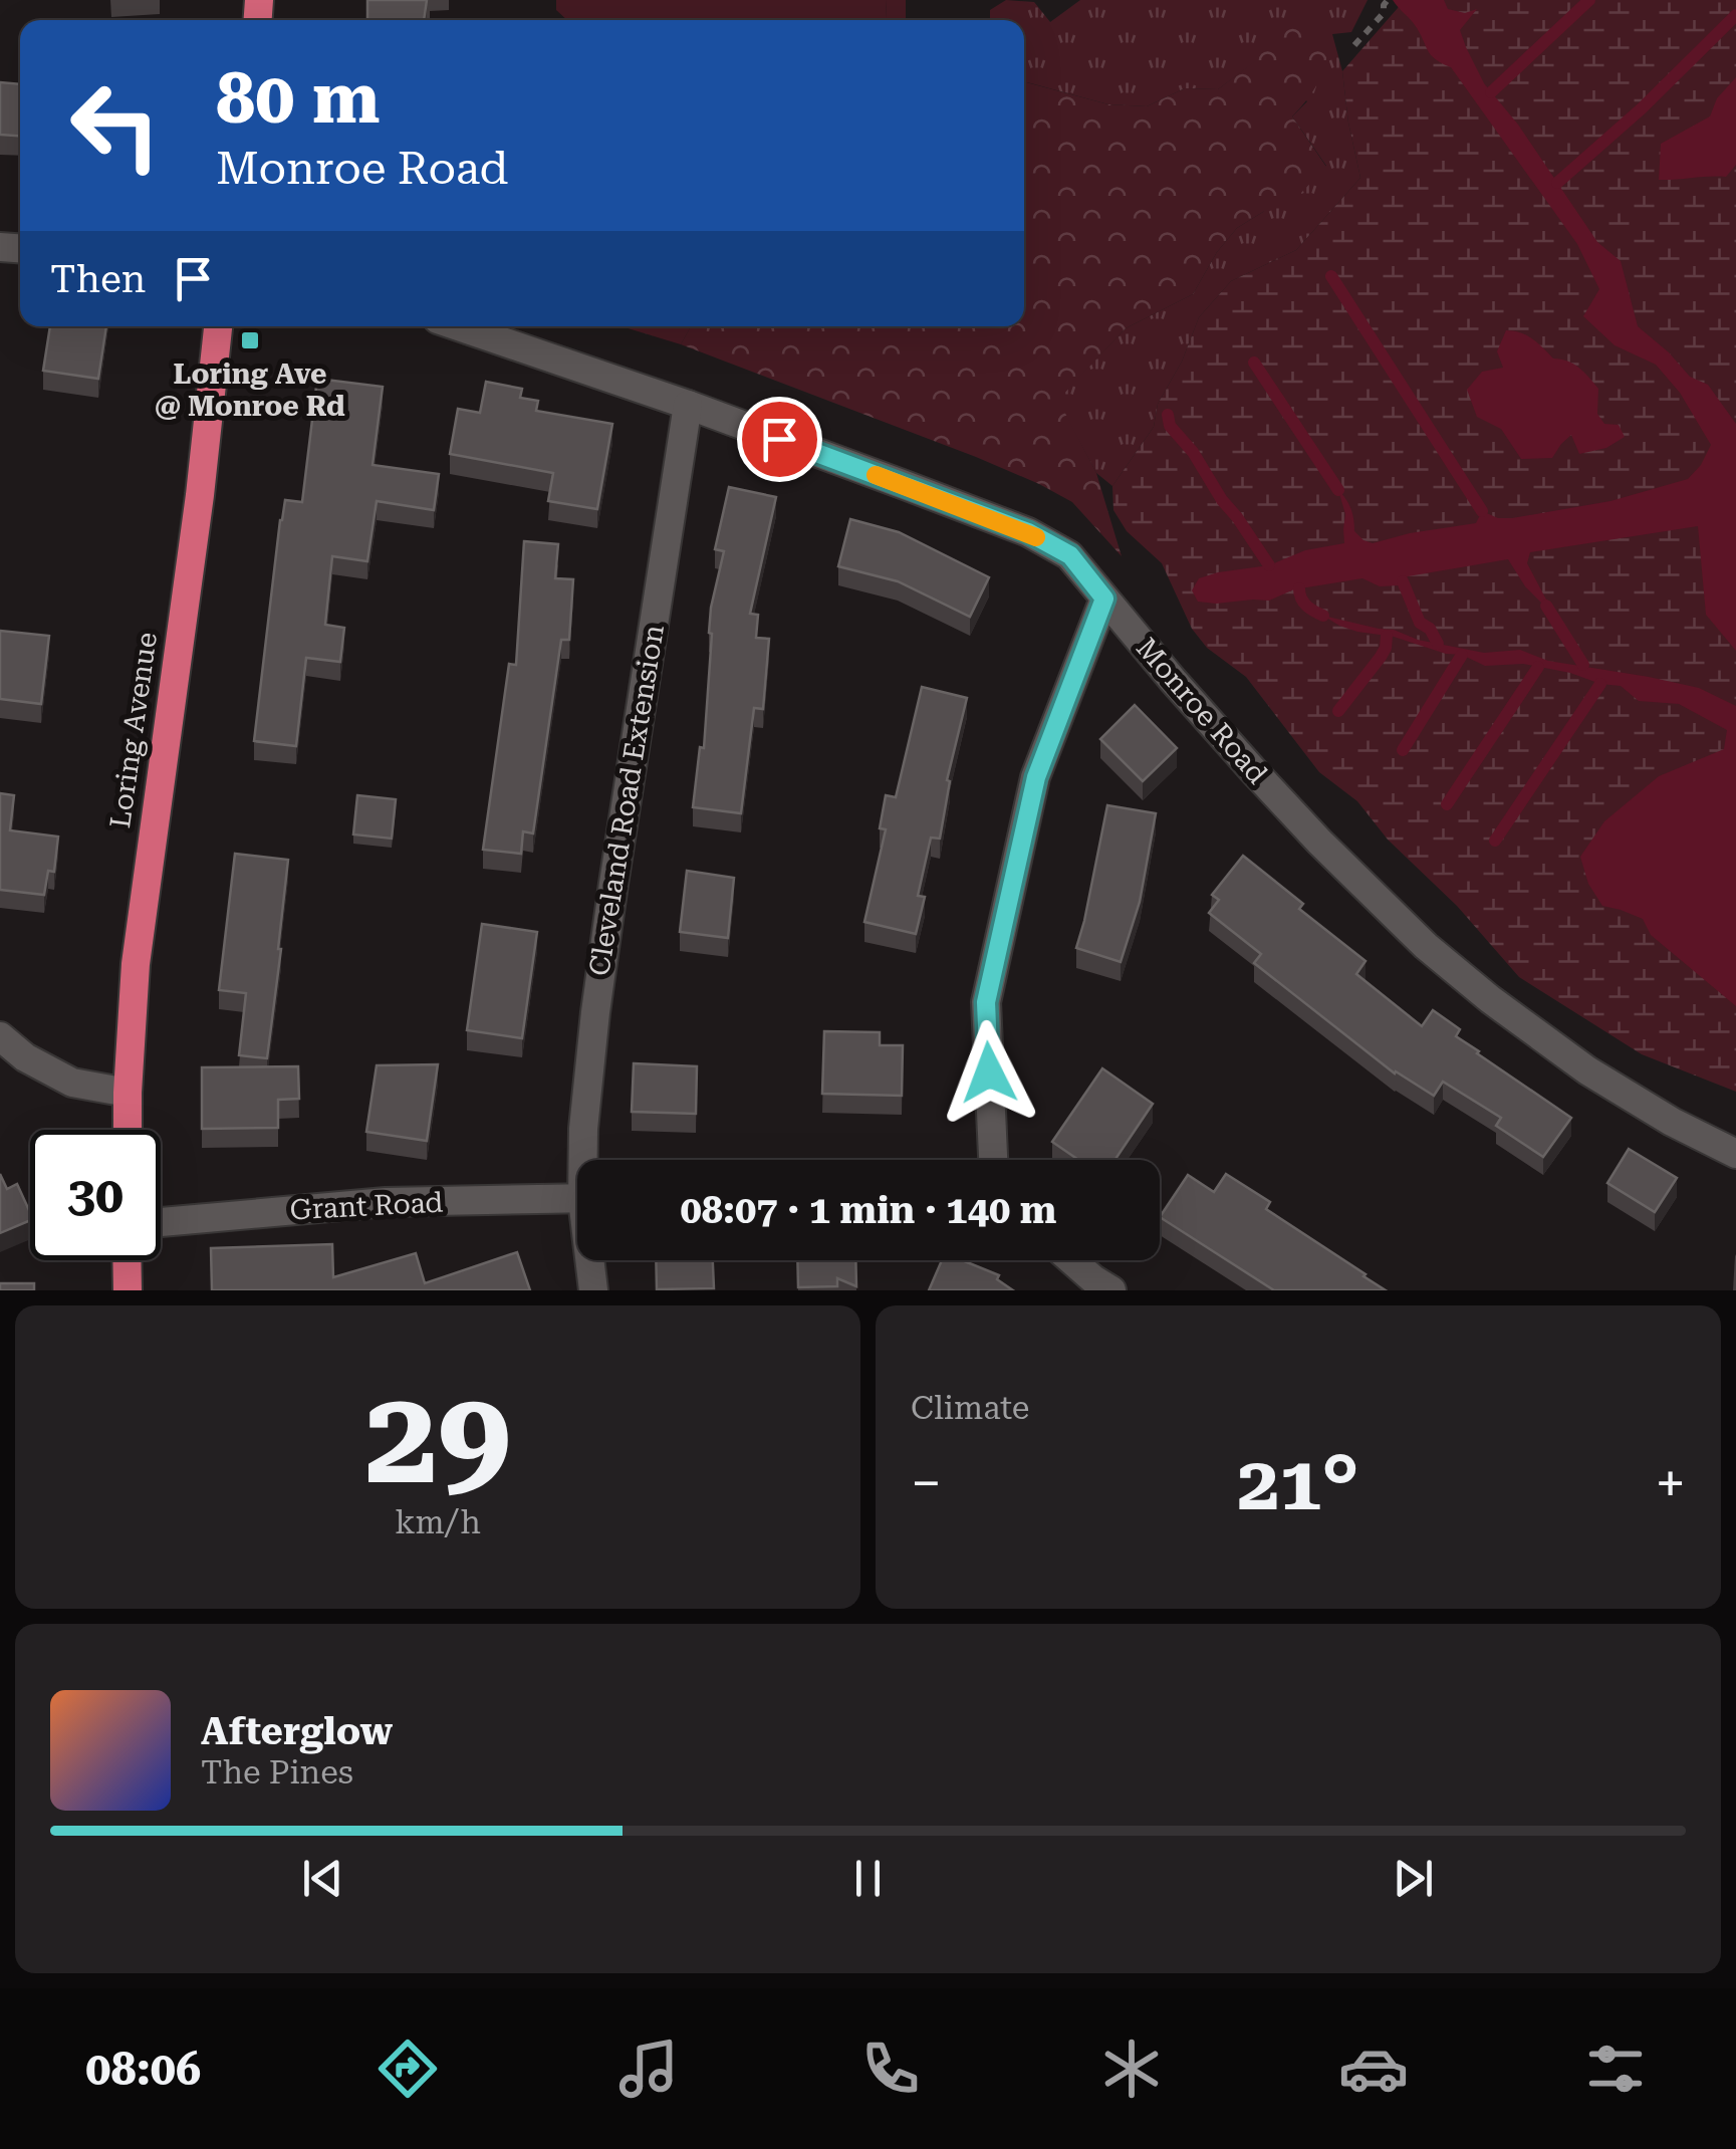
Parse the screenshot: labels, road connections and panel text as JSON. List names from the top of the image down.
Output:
{
  "streets": {
    "highway": ["Loring Avenue"],
    "street": ["Monroe Road", "Cleveland Road Extension", "Grant Road"]
  },
  "crossings": [
    ["Monroe Road", "Cleveland Road Extension"]
  ],
  "places": {
    "transit": ["Loring Ave @ Monroe Rd"]
  },
  "page": {
    "turn": ["80 m", "Monroe Road"],
    "then": "Then",
    "limit": "30",
    "trip": "08:07 · 1 min · 140 m",
    "tile": [
      ["29", "km/h"],
      "Climate"
    ],
    "heat": ["−", "21°", "+"],
    "song": ["Afterglow", "The Pines"],
    "tabs": "08:06"
  }
}
